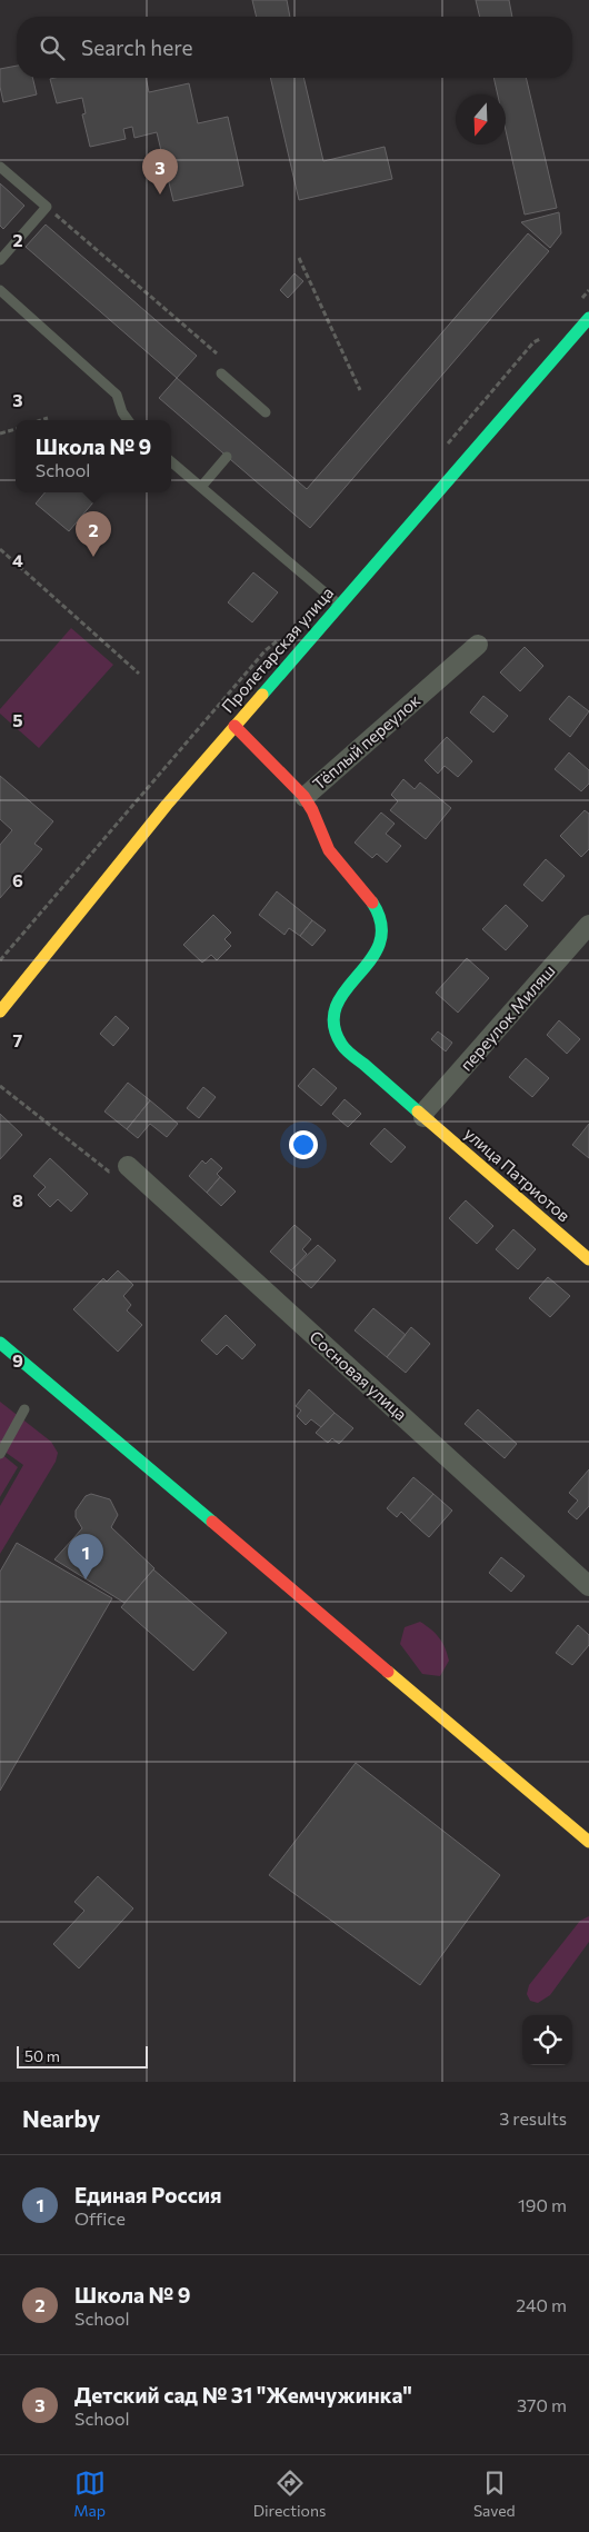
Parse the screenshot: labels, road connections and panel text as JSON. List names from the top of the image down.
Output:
{
  "streets": {
    "street": [
      "Пролетарская улица",
      "Тёплый переулок",
      "переулок Миляш",
      "улица Патриотов",
      "Сосновая улица"
    ]
  },
  "crossings": [
    ["Тёплый переулок", "переулок Миляш"],
    ["Тёплый переулок", "улица Патриотов"],
    ["переулок Миляш", "улица Патриотов"]
  ],
  "scale_bar": "50 m",
  "north": "bottom",
  "page": {
    "search": "Search here",
    "pins": ["3", "2", "1"],
    "popup": ["Школа № 9", "School"],
    "scale": "50 m",
    "heading": ["Nearby", "3 results"],
    "list": [
      {
        "mark": "1",
        "name": "Единая Россия",
        "note": "Office",
        "value": "190 m"
      },
      {
        "mark": "2",
        "name": "Школа № 9",
        "note": "School",
        "value": "240 m"
      },
      {
        "mark": "3",
        "name": "Детский сад № 31 \"Жемчужинка\"",
        "note": "School",
        "value": "370 m"
      }
    ],
    "nav": ["Map", "Directions", "Saved"]
  },
  "grid": {
    "rows": [
      "2",
      "3",
      "4",
      "5",
      "6",
      "7",
      "8",
      "9"
    ]
  }
}
